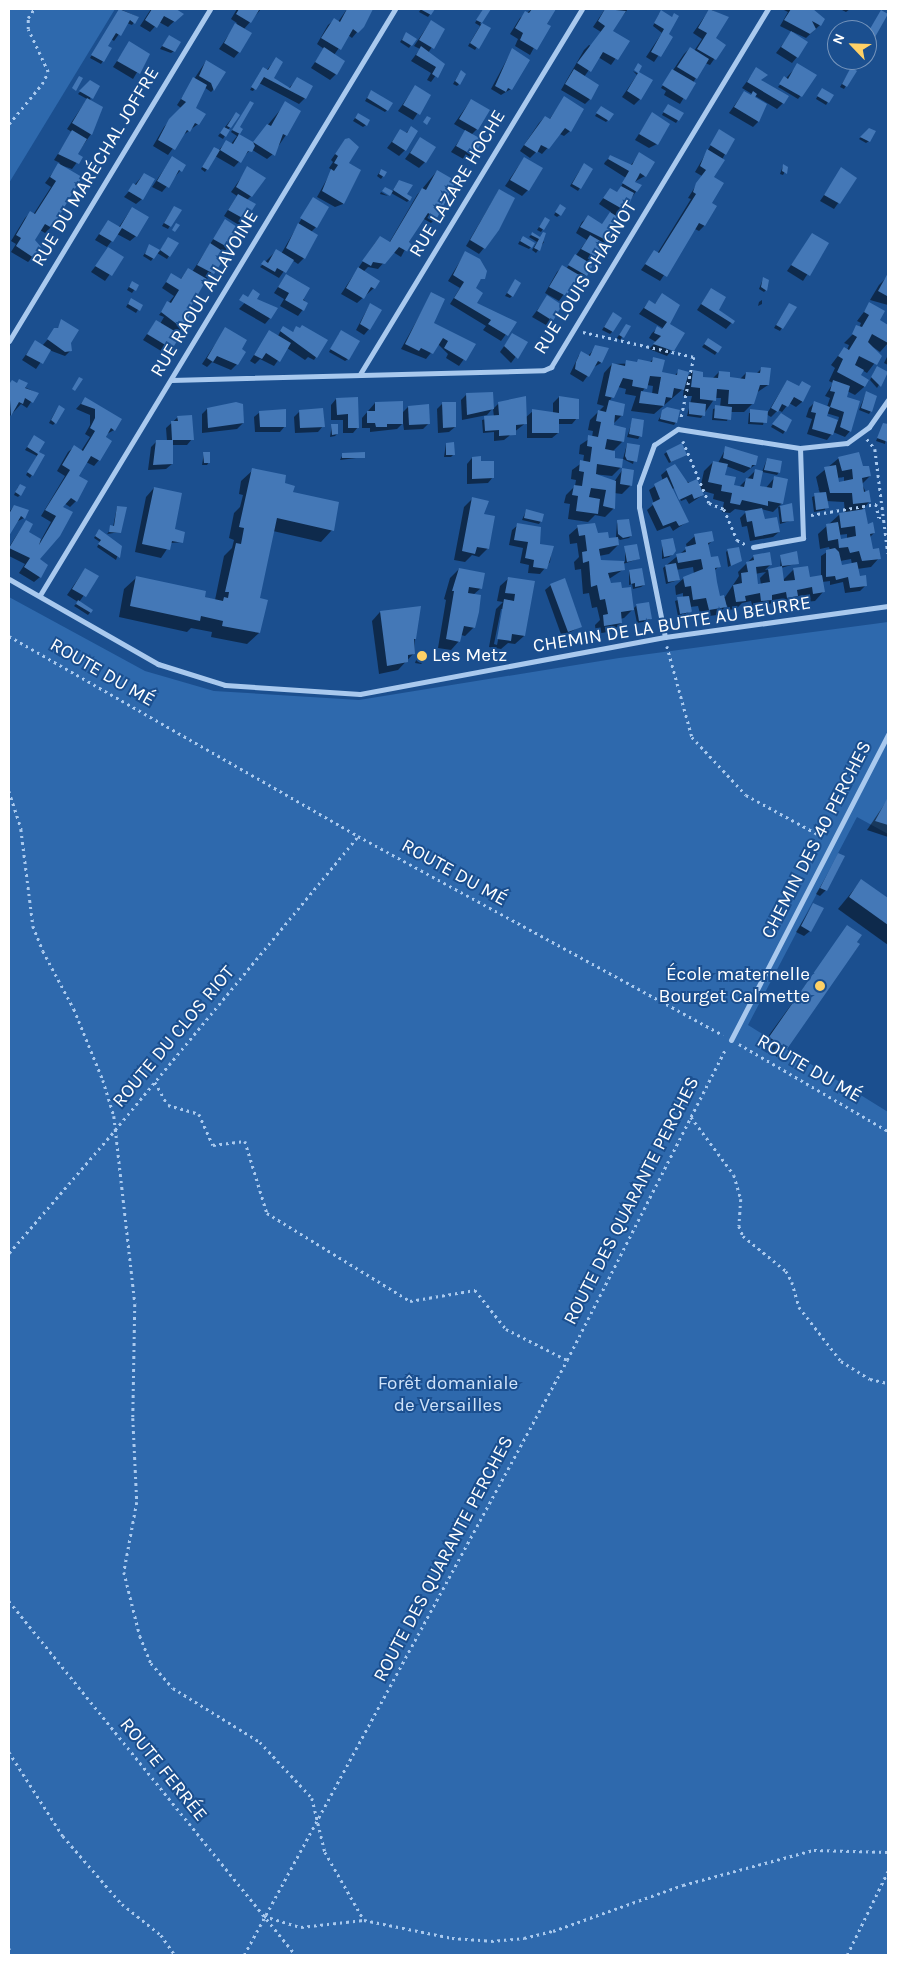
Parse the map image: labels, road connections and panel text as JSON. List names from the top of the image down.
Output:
{
  "streets": {
    "street": [
      "RUE DU MARÉCHAL JOFFRE",
      "RUE LAZARE HOCHE",
      "RUE LOUIS CHAGNOT",
      "RUE RAOUL ALLAVOINE",
      "CHEMIN DE LA BUTTE AU BEURRE",
      "CHEMIN DES 40 PERCHES"
    ],
    "path": [
      "ROUTE DU MÉ",
      "ROUTE DU CLOS RIOT",
      "ROUTE DES QUARANTE PERCHES",
      "ROUTE FERRÉE"
    ]
  },
  "crossings": [
    ["RUE LAZARE HOCHE", "RUE LOUIS CHAGNOT"],
    ["RUE LOUIS CHAGNOT", "RUE RAOUL ALLAVOINE"],
    ["RUE RAOUL ALLAVOINE", "CHEMIN DE LA BUTTE AU BEURRE"],
    ["ROUTE DU MÉ", "CHEMIN DES 40 PERCHES"],
    ["ROUTE DU MÉ", "ROUTE DU CLOS RIOT"],
    ["ROUTE DU MÉ", "ROUTE DES QUARANTE PERCHES"],
    ["CHEMIN DES 40 PERCHES", "ROUTE DES QUARANTE PERCHES"],
    ["ROUTE DES QUARANTE PERCHES", "ROUTE FERRÉE"]
  ],
  "parks": ["Forêt domaniale de Versailles"],
  "places": ["Les Metz", "École maternelle Bourget Calmette"],
  "north": "top left"
}
